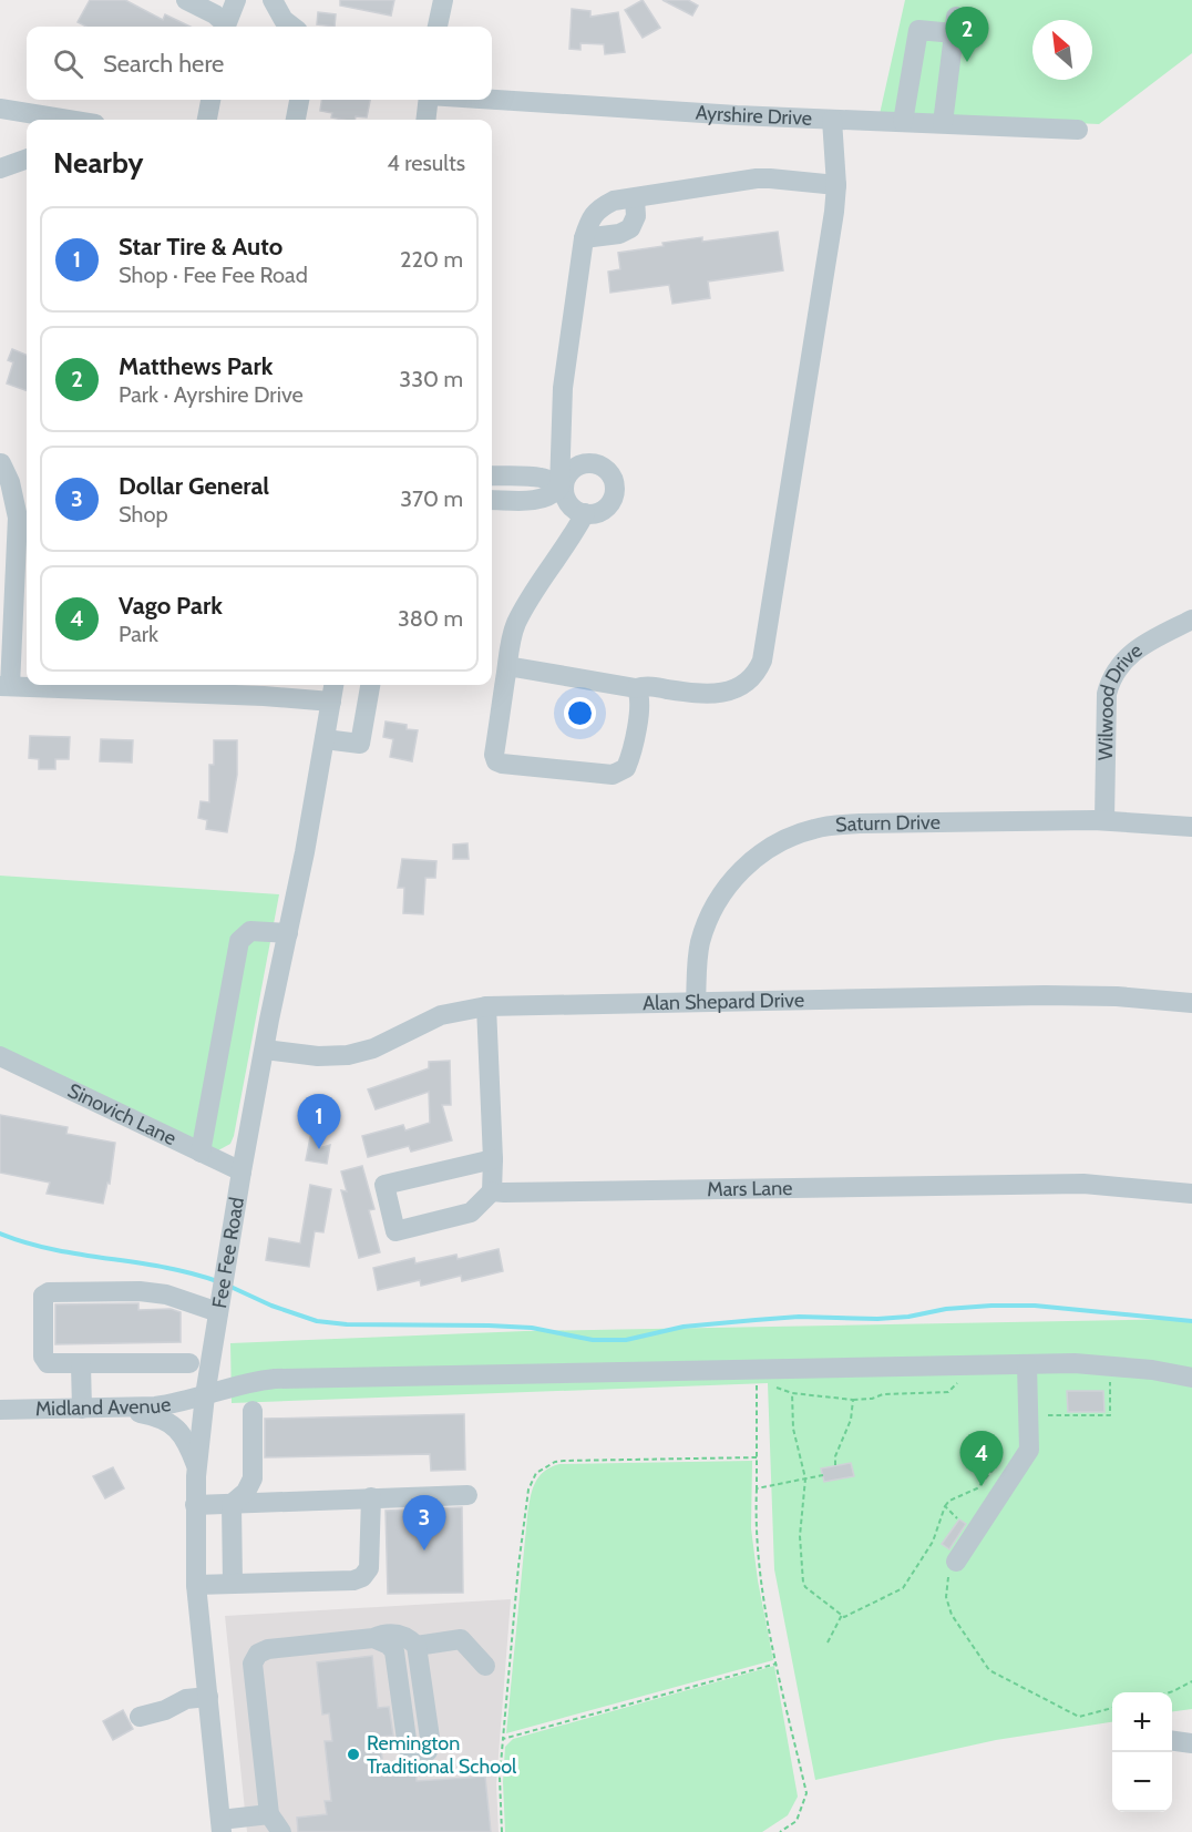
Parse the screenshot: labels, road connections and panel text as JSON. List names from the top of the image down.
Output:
{
  "streets": {
    "street": [
      "Ayrshire Drive",
      "Wilwood Drive",
      "Saturn Drive",
      "Alan Shepard Drive",
      "Sinovich Lane",
      "Mars Lane",
      "Fee Fee Road",
      "Midland Avenue"
    ]
  },
  "crossings": [
    ["Wilwood Drive", "Saturn Drive"],
    ["Saturn Drive", "Alan Shepard Drive"],
    ["Alan Shepard Drive", "Fee Fee Road"],
    ["Sinovich Lane", "Fee Fee Road"],
    ["Fee Fee Road", "Midland Avenue"]
  ],
  "places": ["Remington Traditional School"],
  "north": "top left",
  "page": {
    "pins": [
      "2",
      "1",
      "4",
      "3"
    ],
    "search": "Search here",
    "heading": ["Nearby", "4 results"],
    "list": [
      {
        "mark": "1",
        "name": "Star Tire & Auto",
        "note": "Shop · Fee Fee Road",
        "value": "220 m"
      },
      {
        "mark": "2",
        "name": "Matthews Park",
        "note": "Park · Ayrshire Drive",
        "value": "330 m"
      },
      {
        "mark": "3",
        "name": "Dollar General",
        "note": "Shop",
        "value": "370 m"
      },
      {
        "mark": "4",
        "name": "Vago Park",
        "note": "Park",
        "value": "380 m"
      }
    ],
    "map_buttons": ["+", "−"]
  }
}
